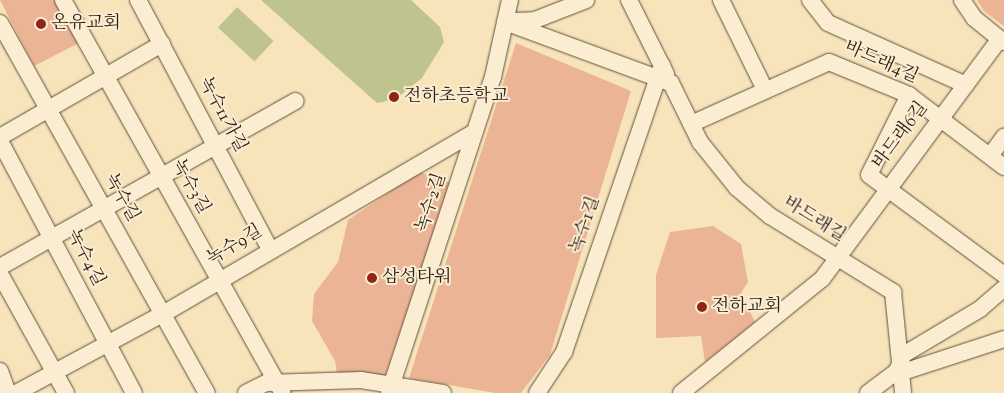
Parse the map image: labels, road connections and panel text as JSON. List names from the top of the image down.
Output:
{
  "streets": {
    "street": [
      "바드래4길",
      "녹수11가길",
      "바드래6길",
      "녹수3길",
      "녹수길",
      "녹수2길",
      "바드래길",
      "녹수1길",
      "녹수9길",
      "녹수4길"
    ]
  },
  "crossings": [
    ["바드래4길", "바드래6길"],
    ["바드래4길", "바드래길"],
    ["녹수11가길", "녹수9길"],
    ["바드래6길", "바드래길"],
    ["녹수3길", "녹수9길"],
    ["녹수길", "녹수9길"],
    ["녹수2길", "녹수9길"],
    ["바드래길", "녹수1길"],
    ["녹수9길", "녹수4길"]
  ],
  "places": [
    "온유교회",
    "전하초등학교",
    "삼성타워",
    "전하교회"
  ]
}
